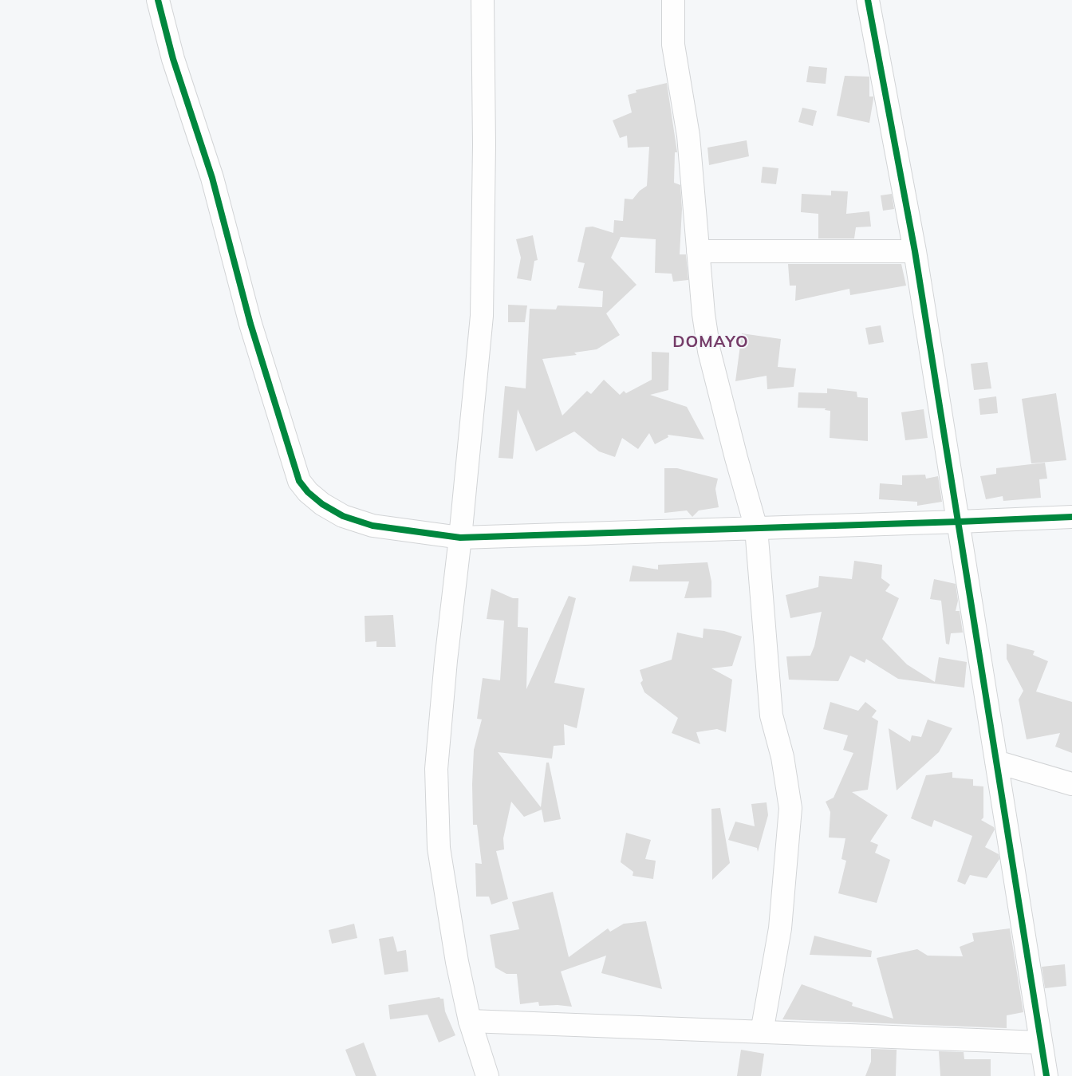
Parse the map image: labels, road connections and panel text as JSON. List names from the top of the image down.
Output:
{
  "districts": ["DOMAYO"]
}
